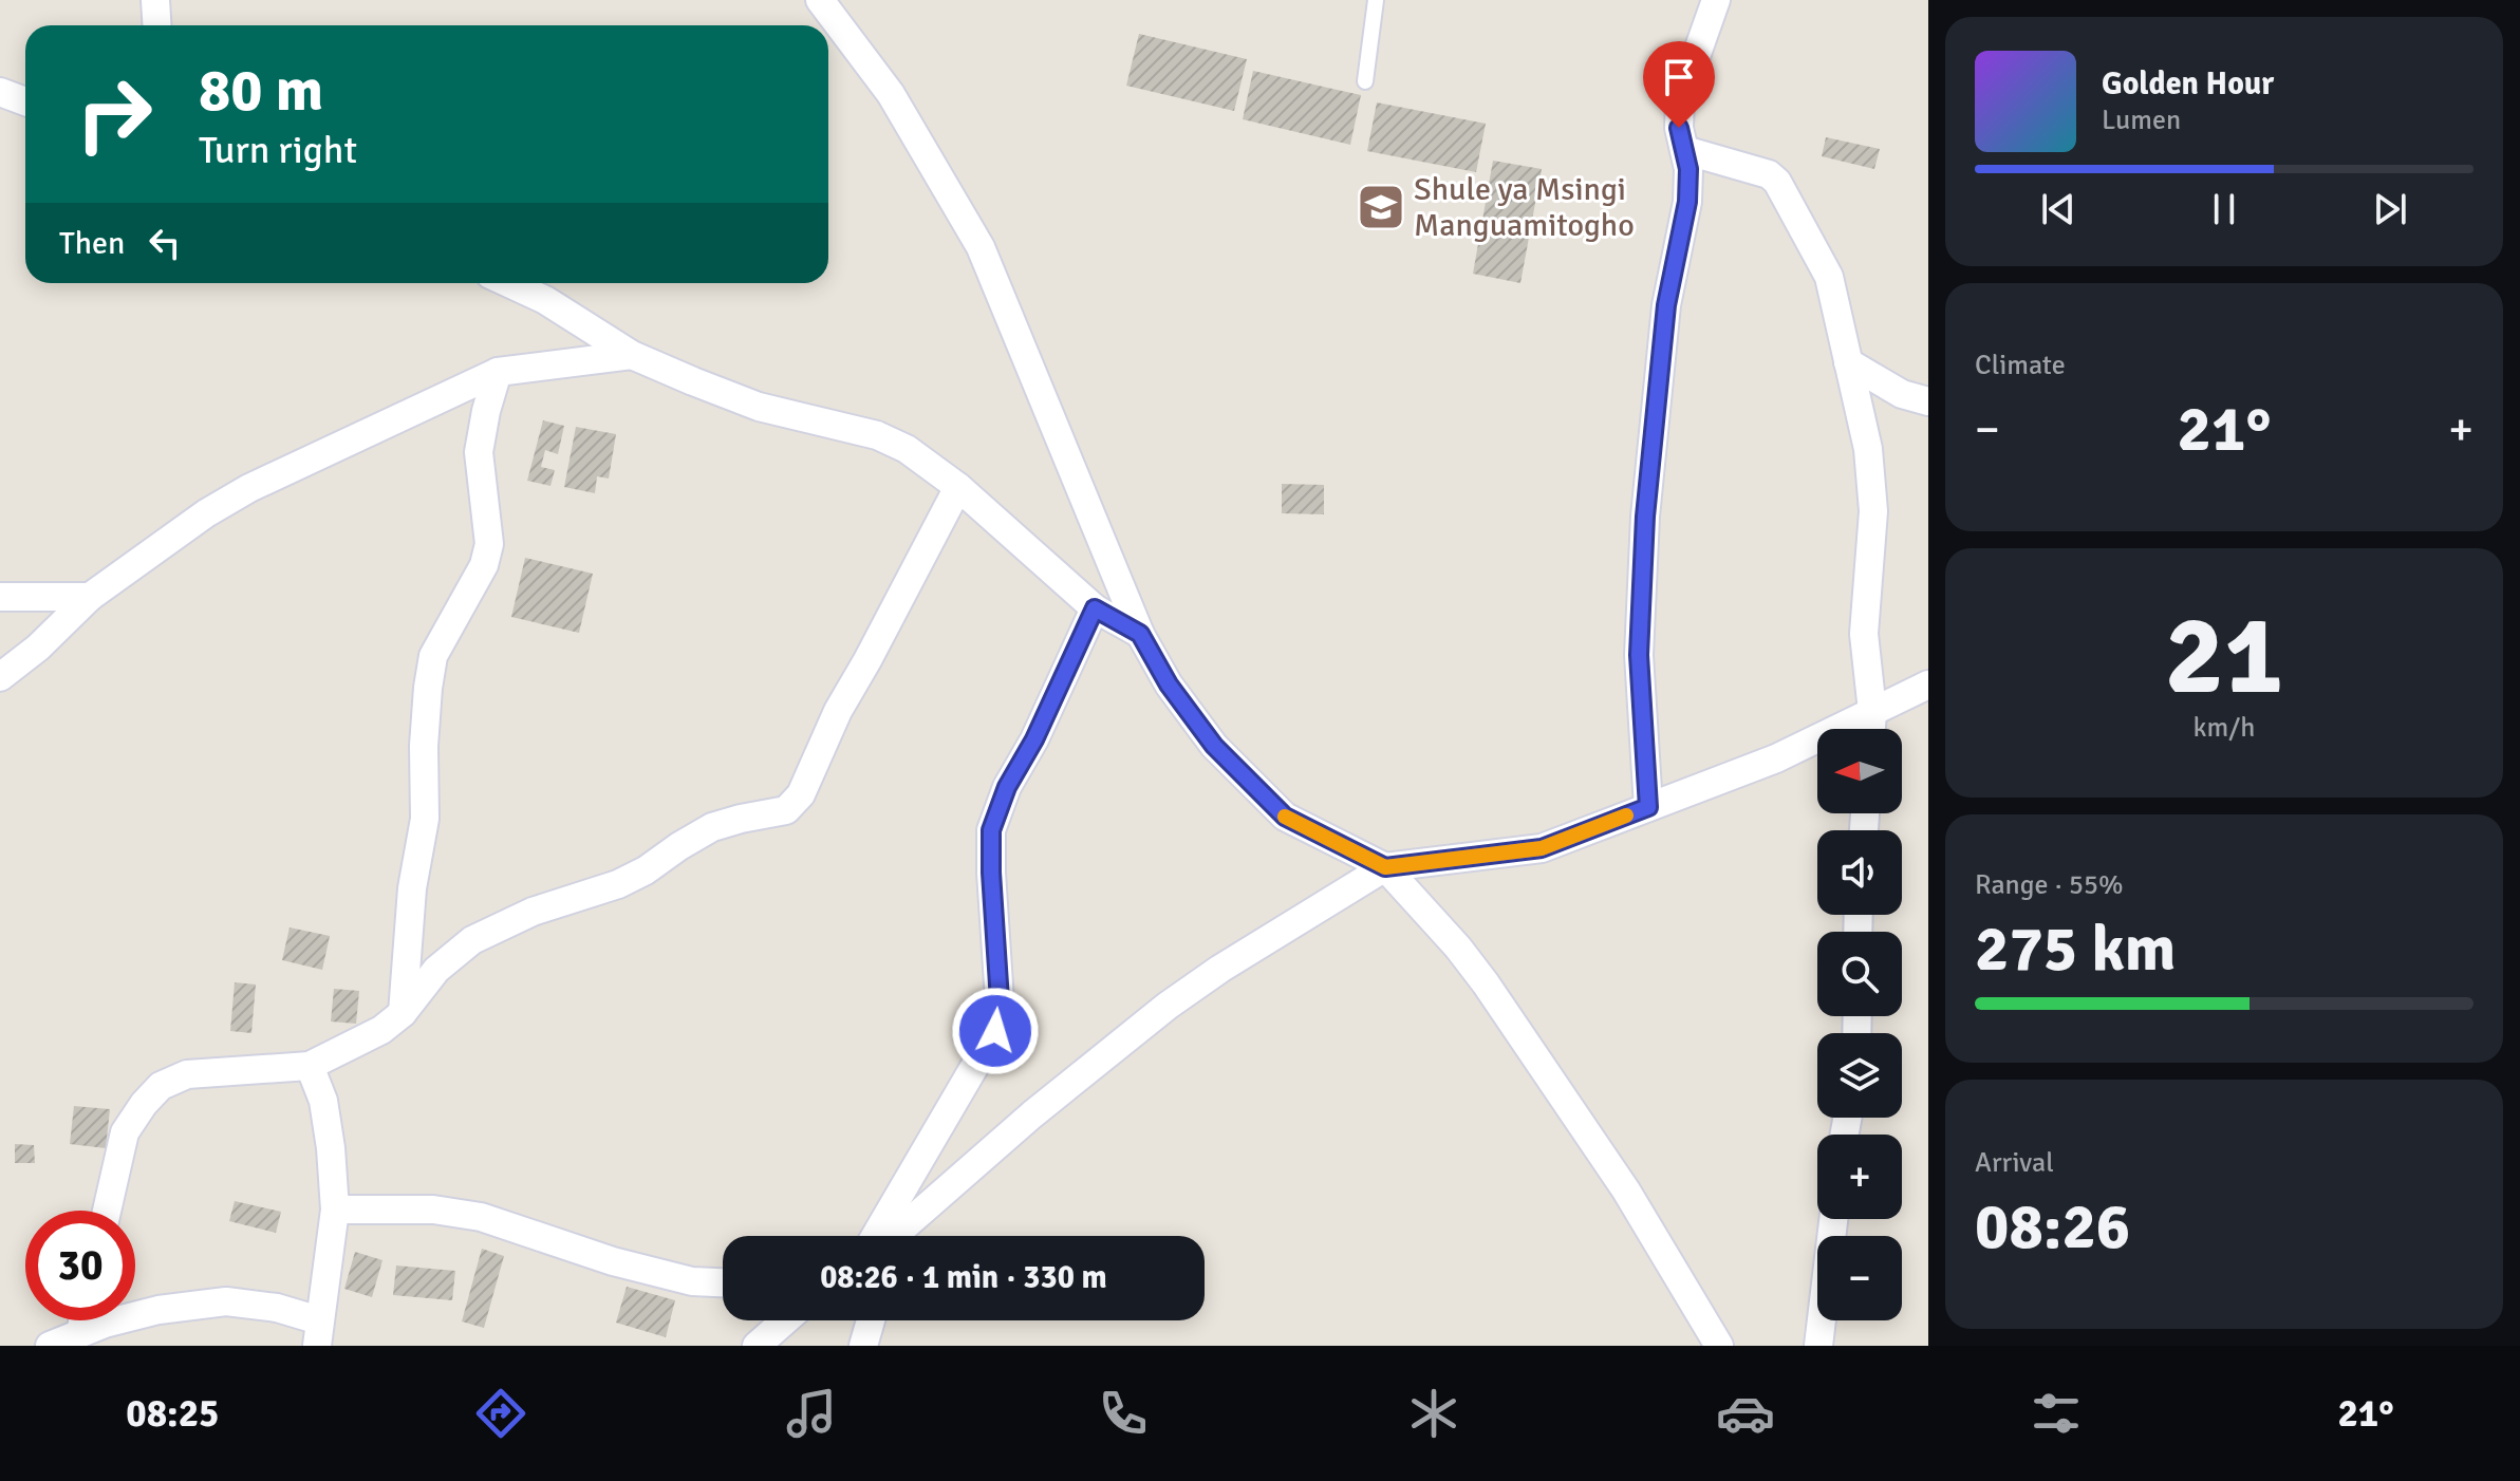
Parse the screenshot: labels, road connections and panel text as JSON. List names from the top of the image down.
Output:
{
  "places": {
    "school or university": ["Shule ya Msingi Manguamitogho"]
  },
  "north": "left",
  "page": {
    "turn": ["80 m", "Turn right"],
    "song": ["Golden Hour", "Lumen"],
    "then": "Then",
    "tile": [
      "Climate",
      ["21", "km/h"],
      ["Range · 55%", "275 km"],
      ["Arrival", "08:26"]
    ],
    "heat": ["−", "21°", "+"],
    "map_buttons": ["+", "−"],
    "limit": "30",
    "trip": "08:26 · 1 min · 330 m",
    "tabs": ["08:25", "21°"]
  }
}
